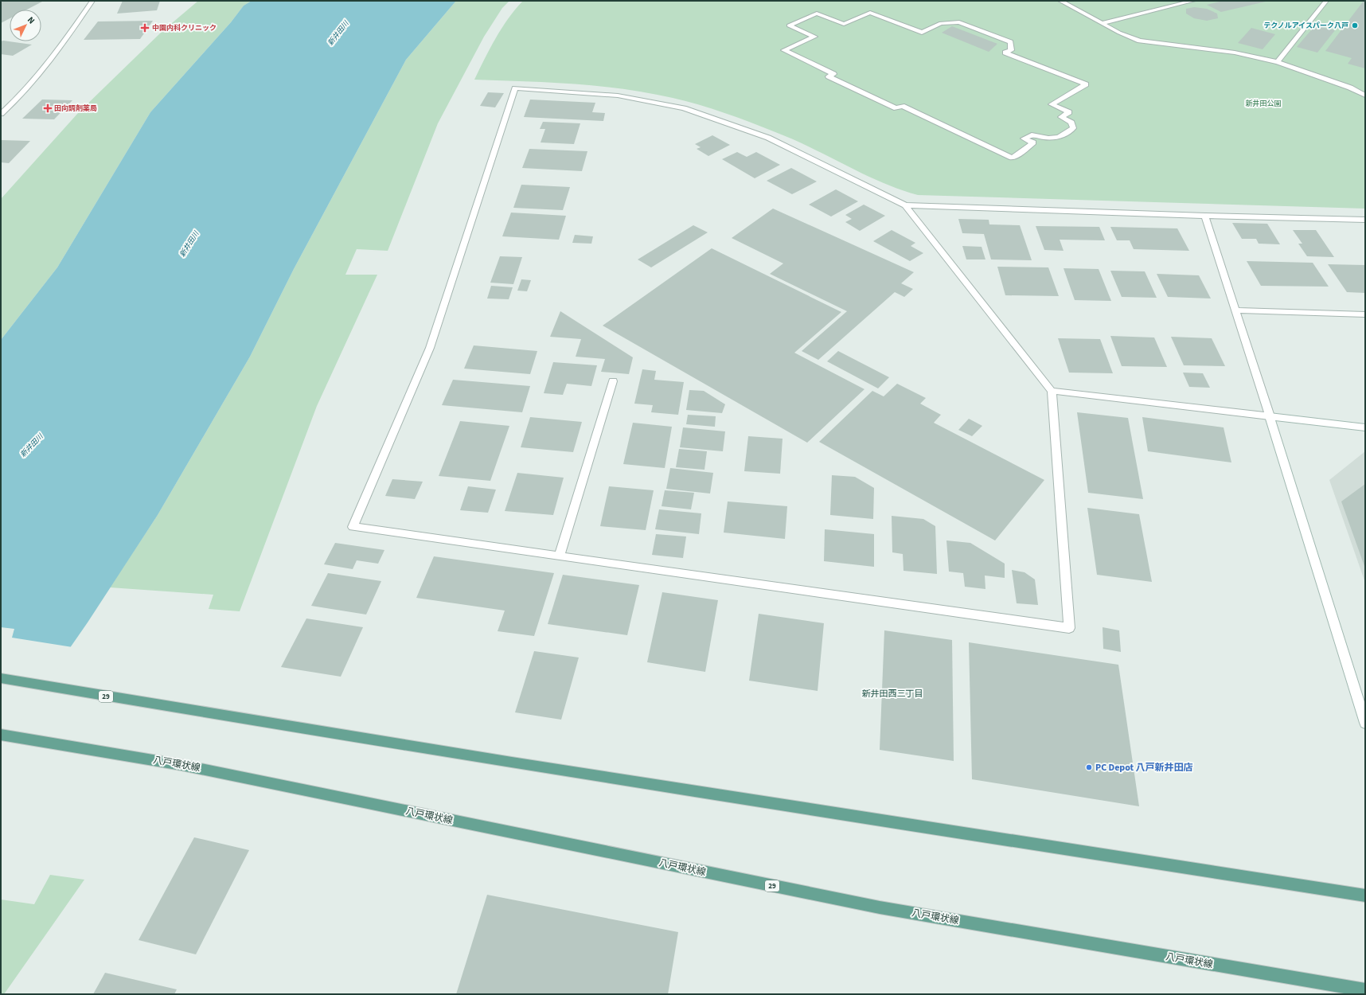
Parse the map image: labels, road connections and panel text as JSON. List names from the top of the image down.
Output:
{
  "streets": {
    "main road": ["29", "八戸環状線"]
  },
  "districts": ["新井田西三丁目"],
  "water": ["新井田川"],
  "parks": ["新井田公園"],
  "places": {
    "other": ["テクノルアイスパーク八戸", "PC Depot 八戸新井田店"],
    "health": ["中園内科クリニック", "田向調剤薬局"]
  },
  "north": "top right"
}
